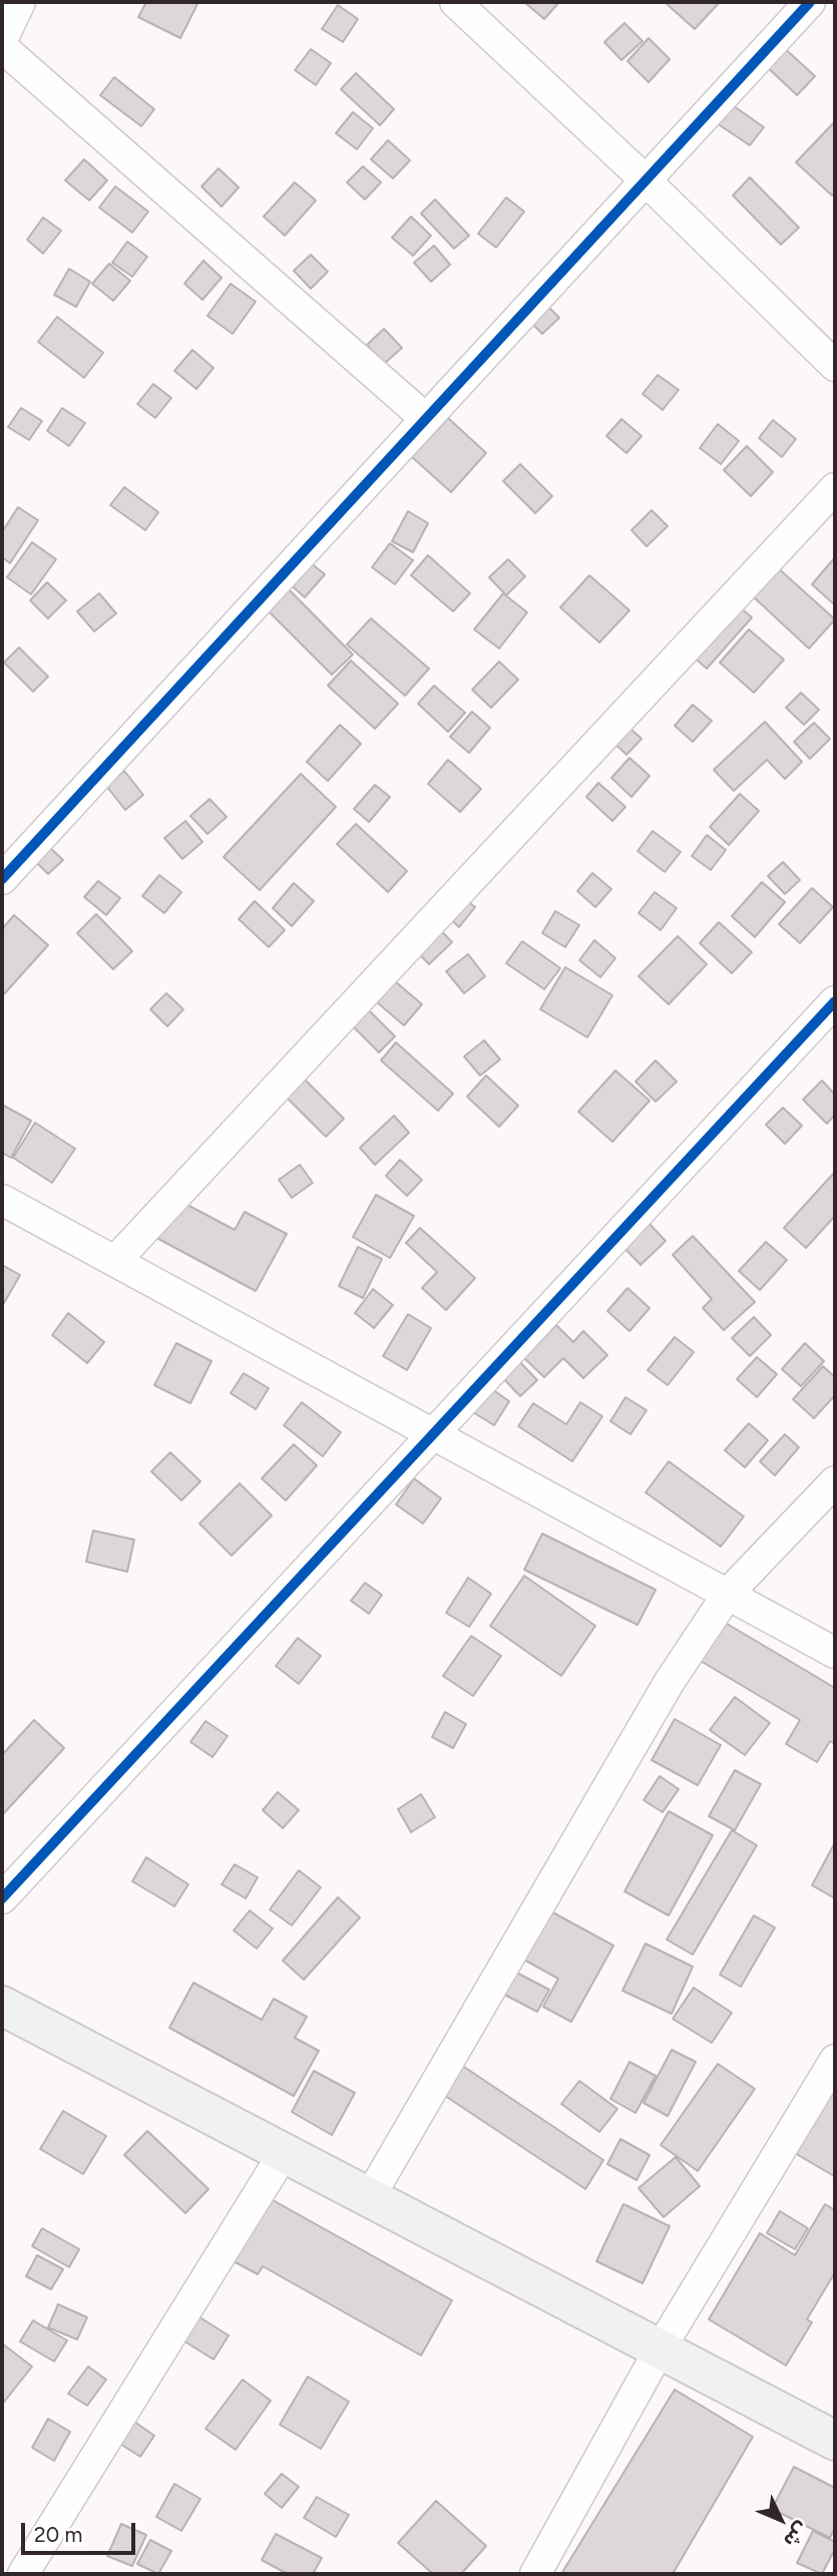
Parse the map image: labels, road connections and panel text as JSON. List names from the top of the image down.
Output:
{
  "scale_bar": "20 m",
  "north": "bottom right"
}
